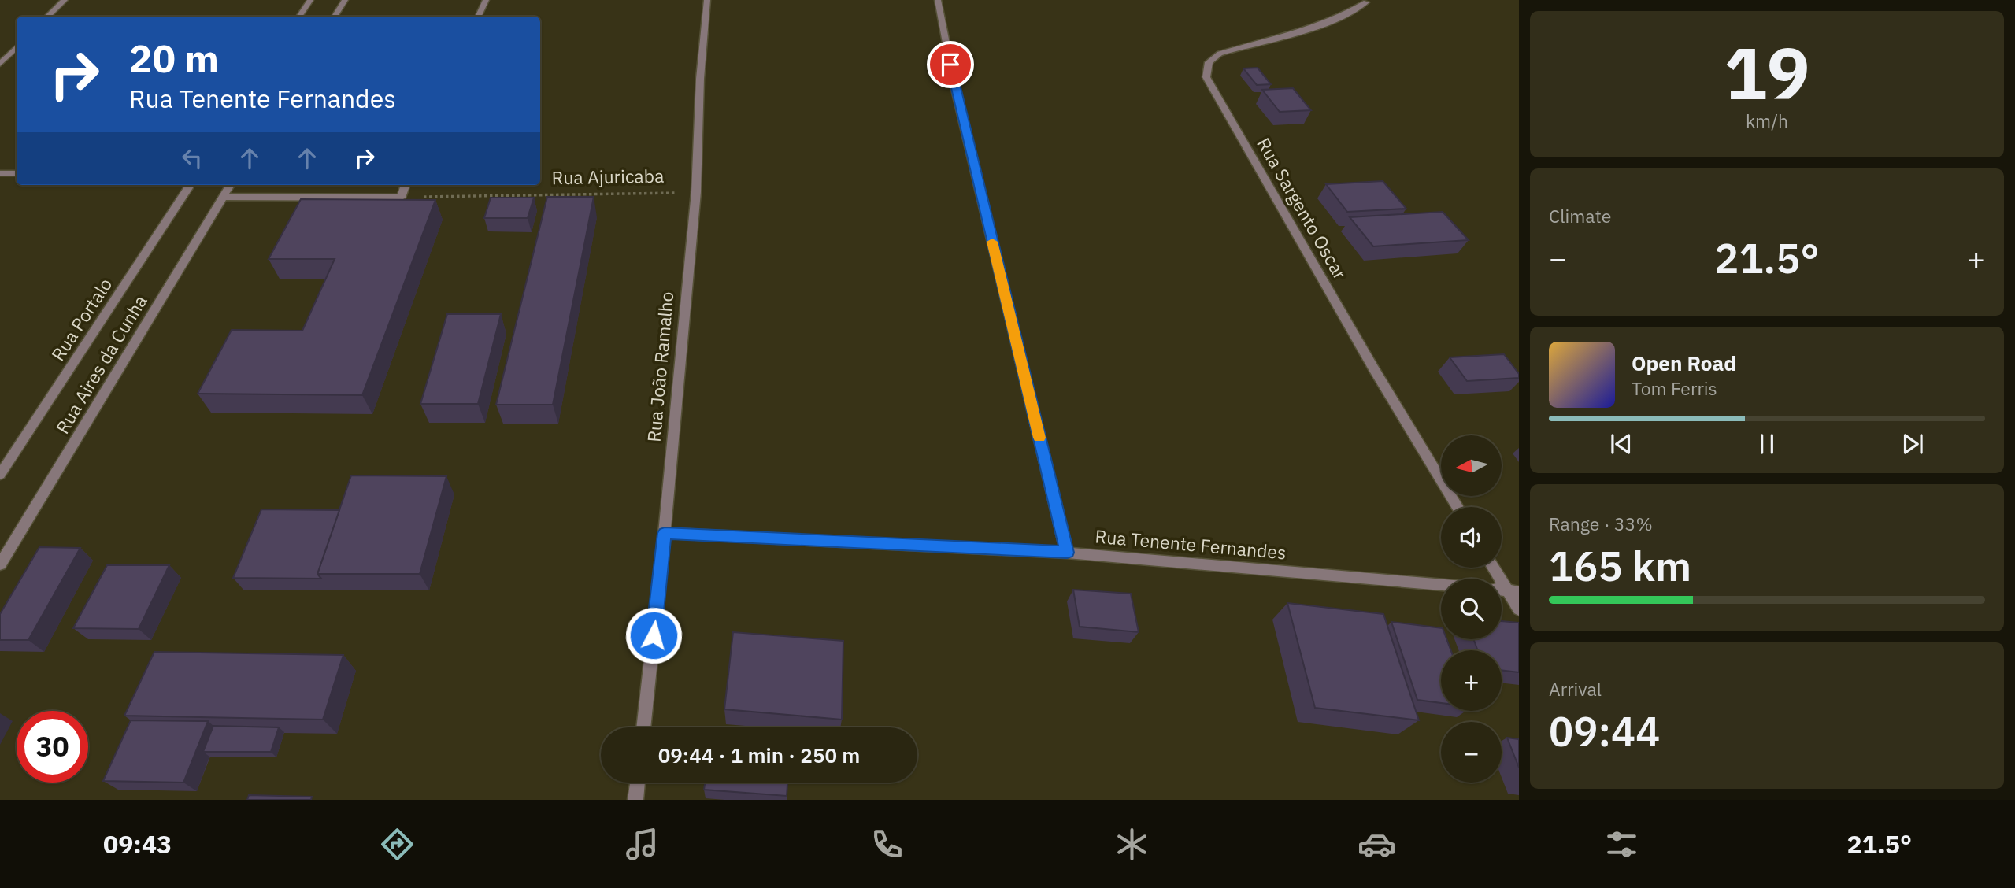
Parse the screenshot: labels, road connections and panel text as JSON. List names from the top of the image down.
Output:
{
  "streets": {
    "street": [
      "Rua Sargento Oscar",
      "Rua Portalo",
      "Rua Aires da Cunha",
      "Rua João Ramalho",
      "Rua Tenente Fernandes"
    ],
    "path": ["Rua Ajuricaba"]
  },
  "crossings": [
    ["Rua Ajuricaba", "Rua João Ramalho"],
    ["Rua João Ramalho", "Rua Tenente Fernandes"]
  ],
  "north": "left",
  "page": {
    "tile": [
      ["19", "km/h"],
      "Climate",
      ["Range · 33%", "165 km"],
      ["Arrival", "09:44"]
    ],
    "turn": ["20 m", "Rua Tenente Fernandes"],
    "heat": ["−", "21.5°", "+"],
    "song": ["Open Road", "Tom Ferris"],
    "map_buttons": ["+", "−"],
    "limit": "30",
    "trip": "09:44 · 1 min · 250 m",
    "tabs": ["09:43", "21.5°"]
  }
}
